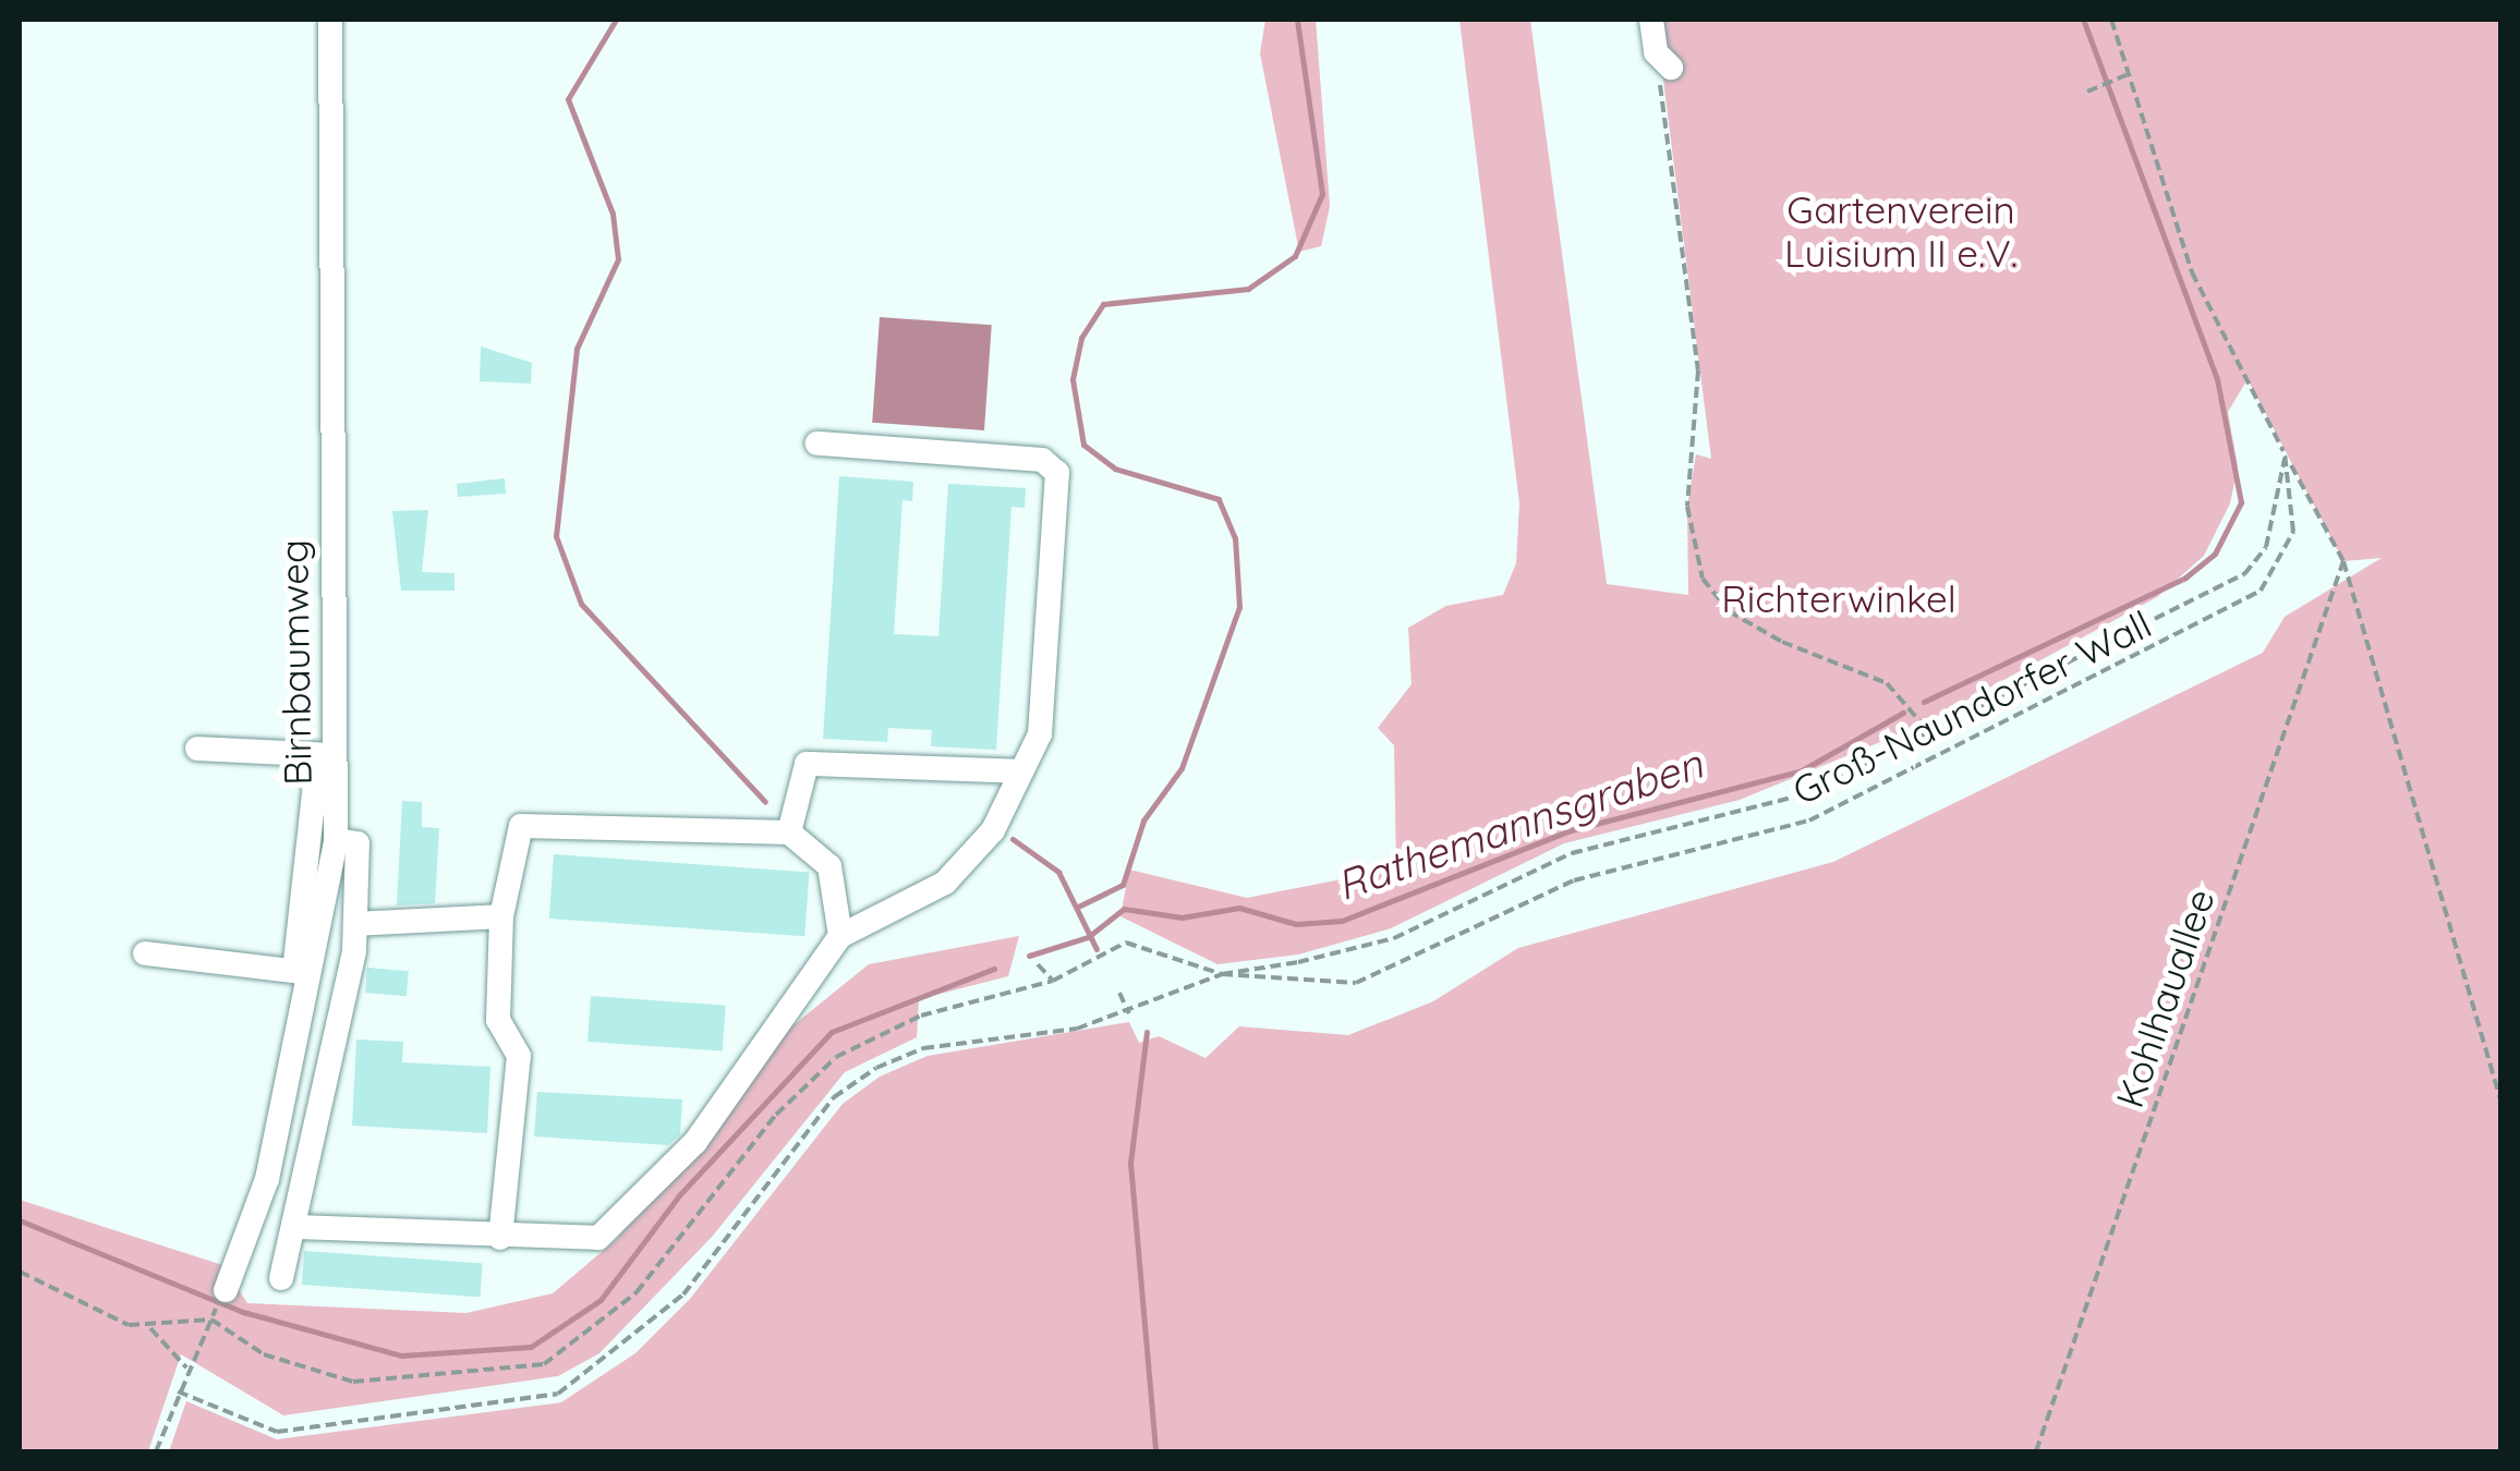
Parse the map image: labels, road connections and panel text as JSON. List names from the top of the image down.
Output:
{
  "streets": {
    "street": ["Birnbaumweg"],
    "path": ["Groß-Naundorfer Wall", "Kohlhauallee"]
  },
  "water": ["Rathemannsgraben"],
  "parks": ["Gartenverein Luisium II e.V.", "Richterwinkel"]
}
